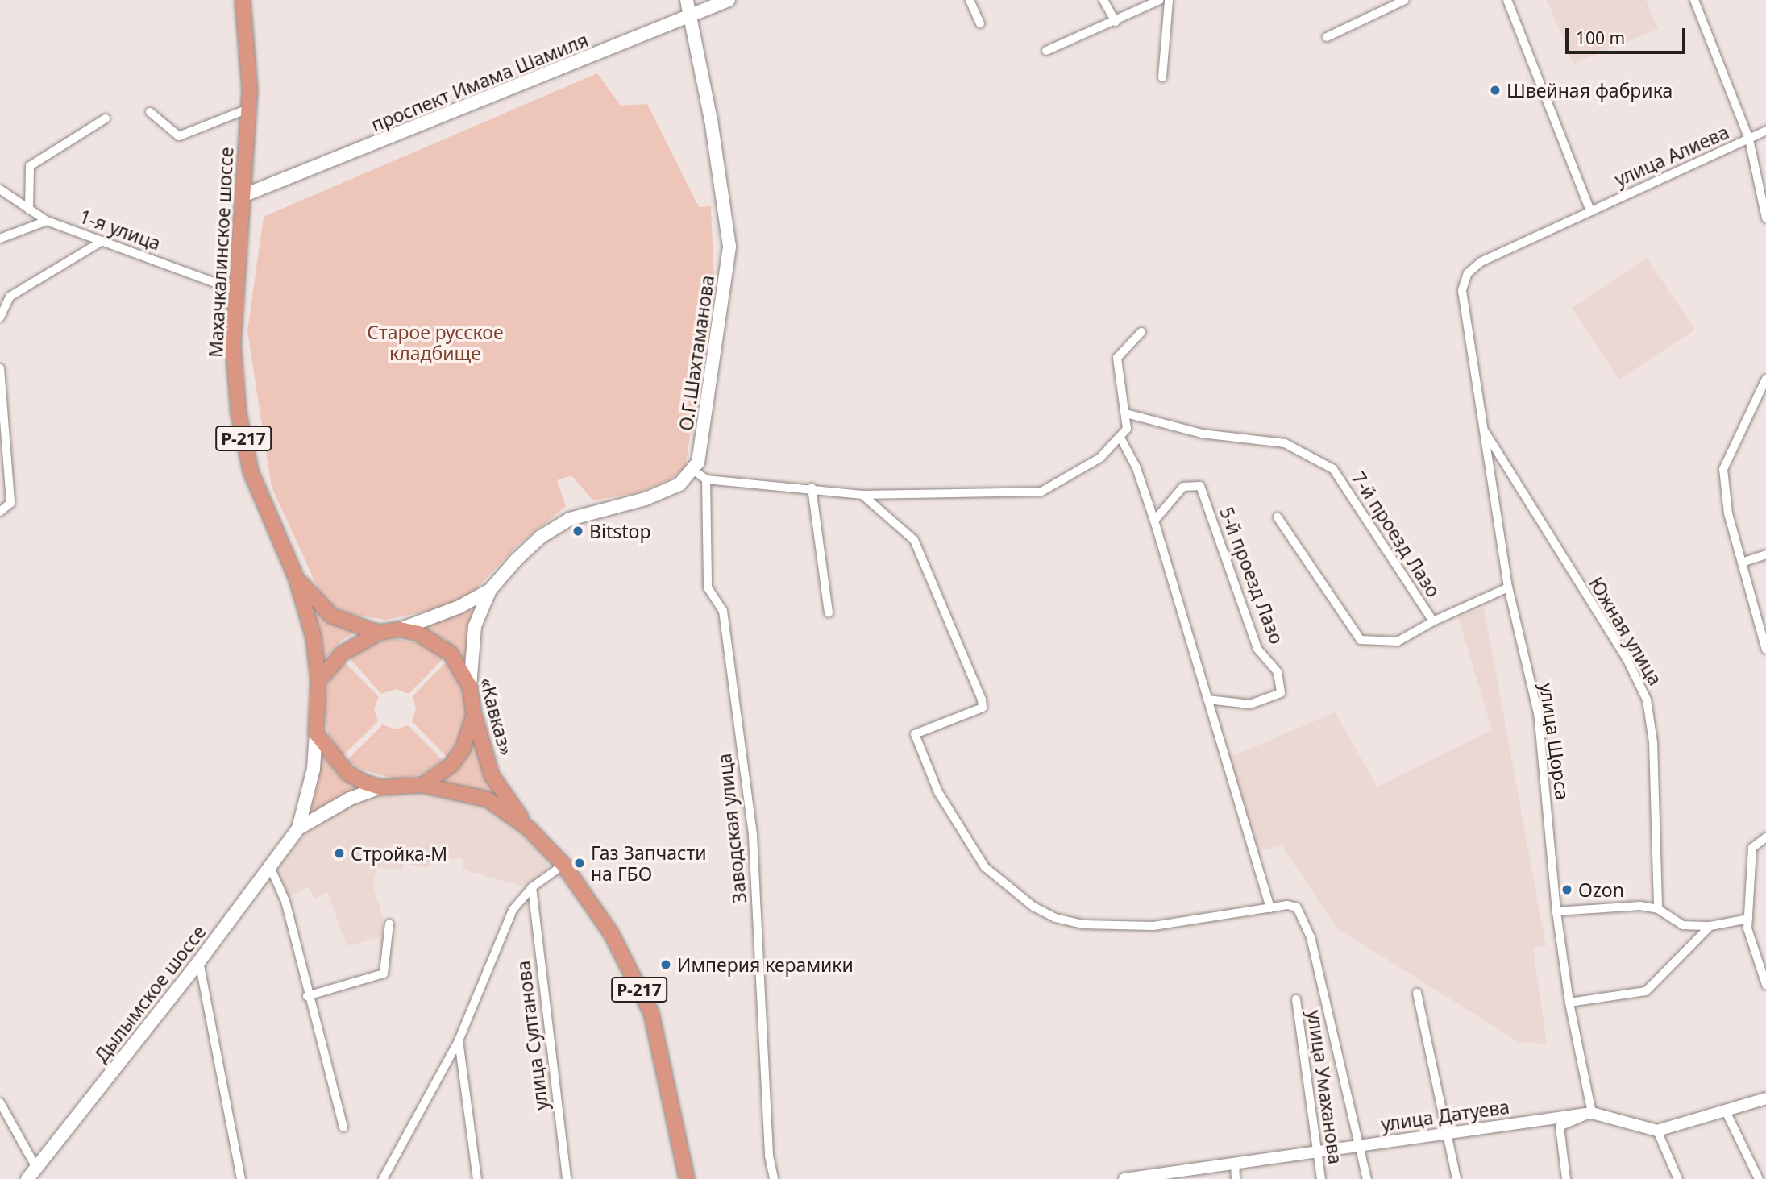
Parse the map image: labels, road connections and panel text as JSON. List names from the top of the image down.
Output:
{
  "streets": {
    "highway": ["Махачкалинское шоссе", "Р-217", "«Кавказ»"],
    "main road": ["проспект Имама Шамиля", "О.Г.Шахтаманова", "Дылымское шоссе"],
    "street": [
      "улица Алиева",
      "1-я улица",
      "7-й проезд Лазо",
      "5-й проезд Лазо",
      "Южная улица",
      "улица Щорса",
      "Заводская улица",
      "улица Султанова",
      "улица Умаханова",
      "улица Датуева"
    ]
  },
  "crossings": [
    ["проспект Имама Шамиля", "Махачкалинское шоссе"],
    ["проспект Имама Шамиля", "О.Г.Шахтаманова"],
    ["улица Алиева", "улица Щорса"],
    ["1-я улица", "Махачкалинское шоссе"],
    ["Махачкалинское шоссе", "Р-217"],
    ["Махачкалинское шоссе", "«Кавказ»"],
    ["Р-217", "«Кавказ»"],
    ["Р-217", "Дылымское шоссе"],
    ["Южная улица", "улица Щорса"],
    ["улица Щорса", "улица Датуева"],
    ["улица Умаханова", "улица Датуева"]
  ],
  "parks": ["Старое русское кладбище"],
  "places": [
    "Швейная фабрика",
    "Bitstop",
    "Стройка-М",
    "Газ Запчасти на ГБО",
    "Ozon",
    "Империя керамики"
  ],
  "scale_bar": "100 m"
}
